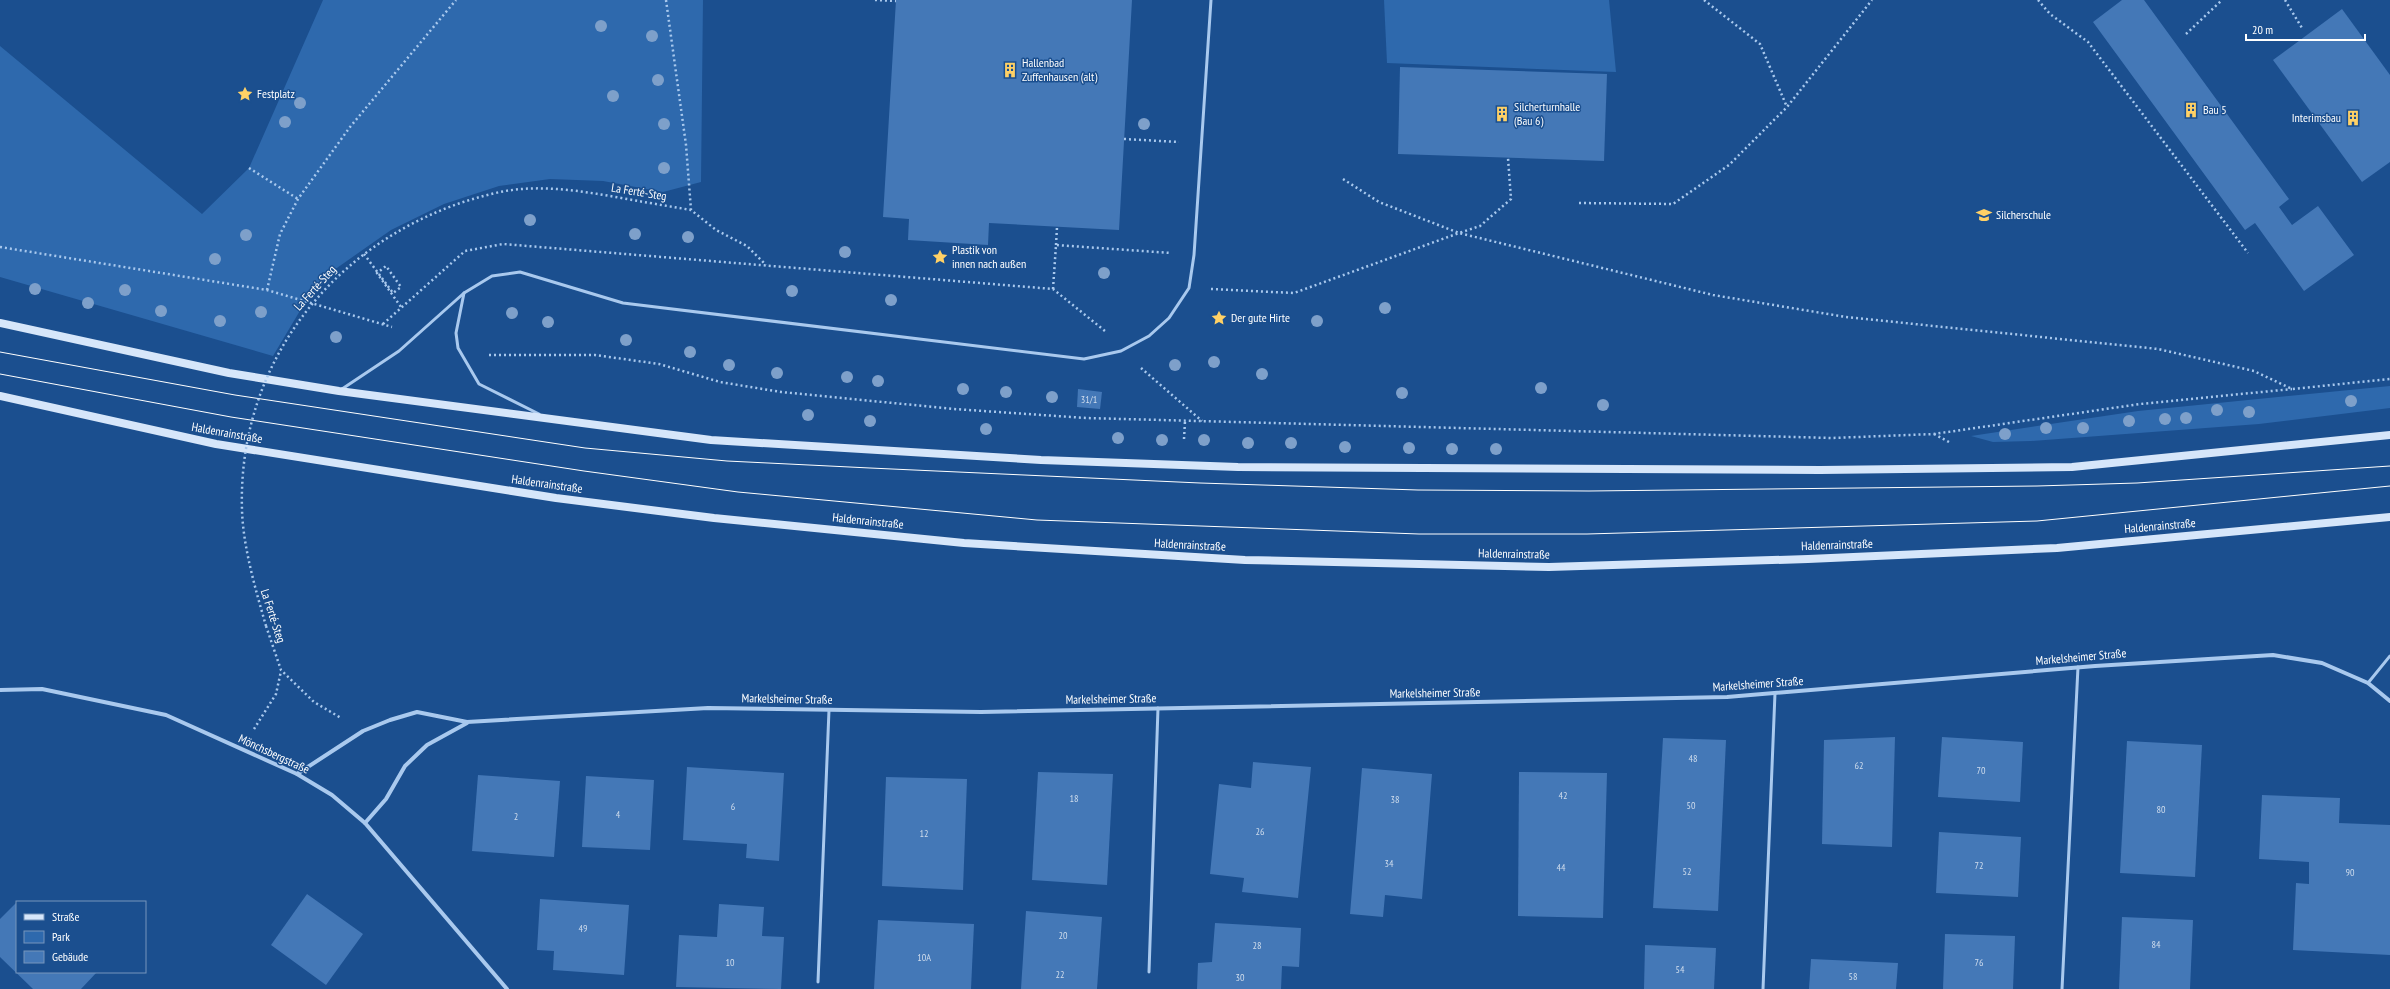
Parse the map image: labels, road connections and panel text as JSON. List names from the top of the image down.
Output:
{
  "streets": {
    "main road": ["Haldenrainstraße"],
    "street": ["Markelsheimer Straße", "Mönchsbergstraße"],
    "path": ["La Ferté-Steg"]
  },
  "crossings": [
    ["La Ferté-Steg", "Markelsheimer Straße"],
    ["Markelsheimer Straße", "Mönchsbergstraße"]
  ],
  "places": {
    "building": [
      "Hallenbad Zuffenhausen (alt)",
      "Bau 5",
      "Silcherturnhalle (Bau 6)",
      "Interimsbau"
    ],
    "place": ["Festplatz", "Plastik von innen nach außen", "Der gute Hirte"],
    "school or university": ["Silcherschule"]
  },
  "house_numbers": [
    "31/1",
    "48",
    "62",
    "70",
    "42",
    "18",
    "38",
    "50",
    "6",
    "80",
    "4",
    "2",
    "26",
    "12",
    "34",
    "72",
    "44",
    "52",
    "90",
    "49",
    "20",
    "84",
    "28",
    "10A",
    "10",
    "76",
    "54",
    "22",
    "58",
    "30"
  ],
  "legend": ["Straße", "Park", "Gebäude"],
  "scale_bar": "20 m"
}
